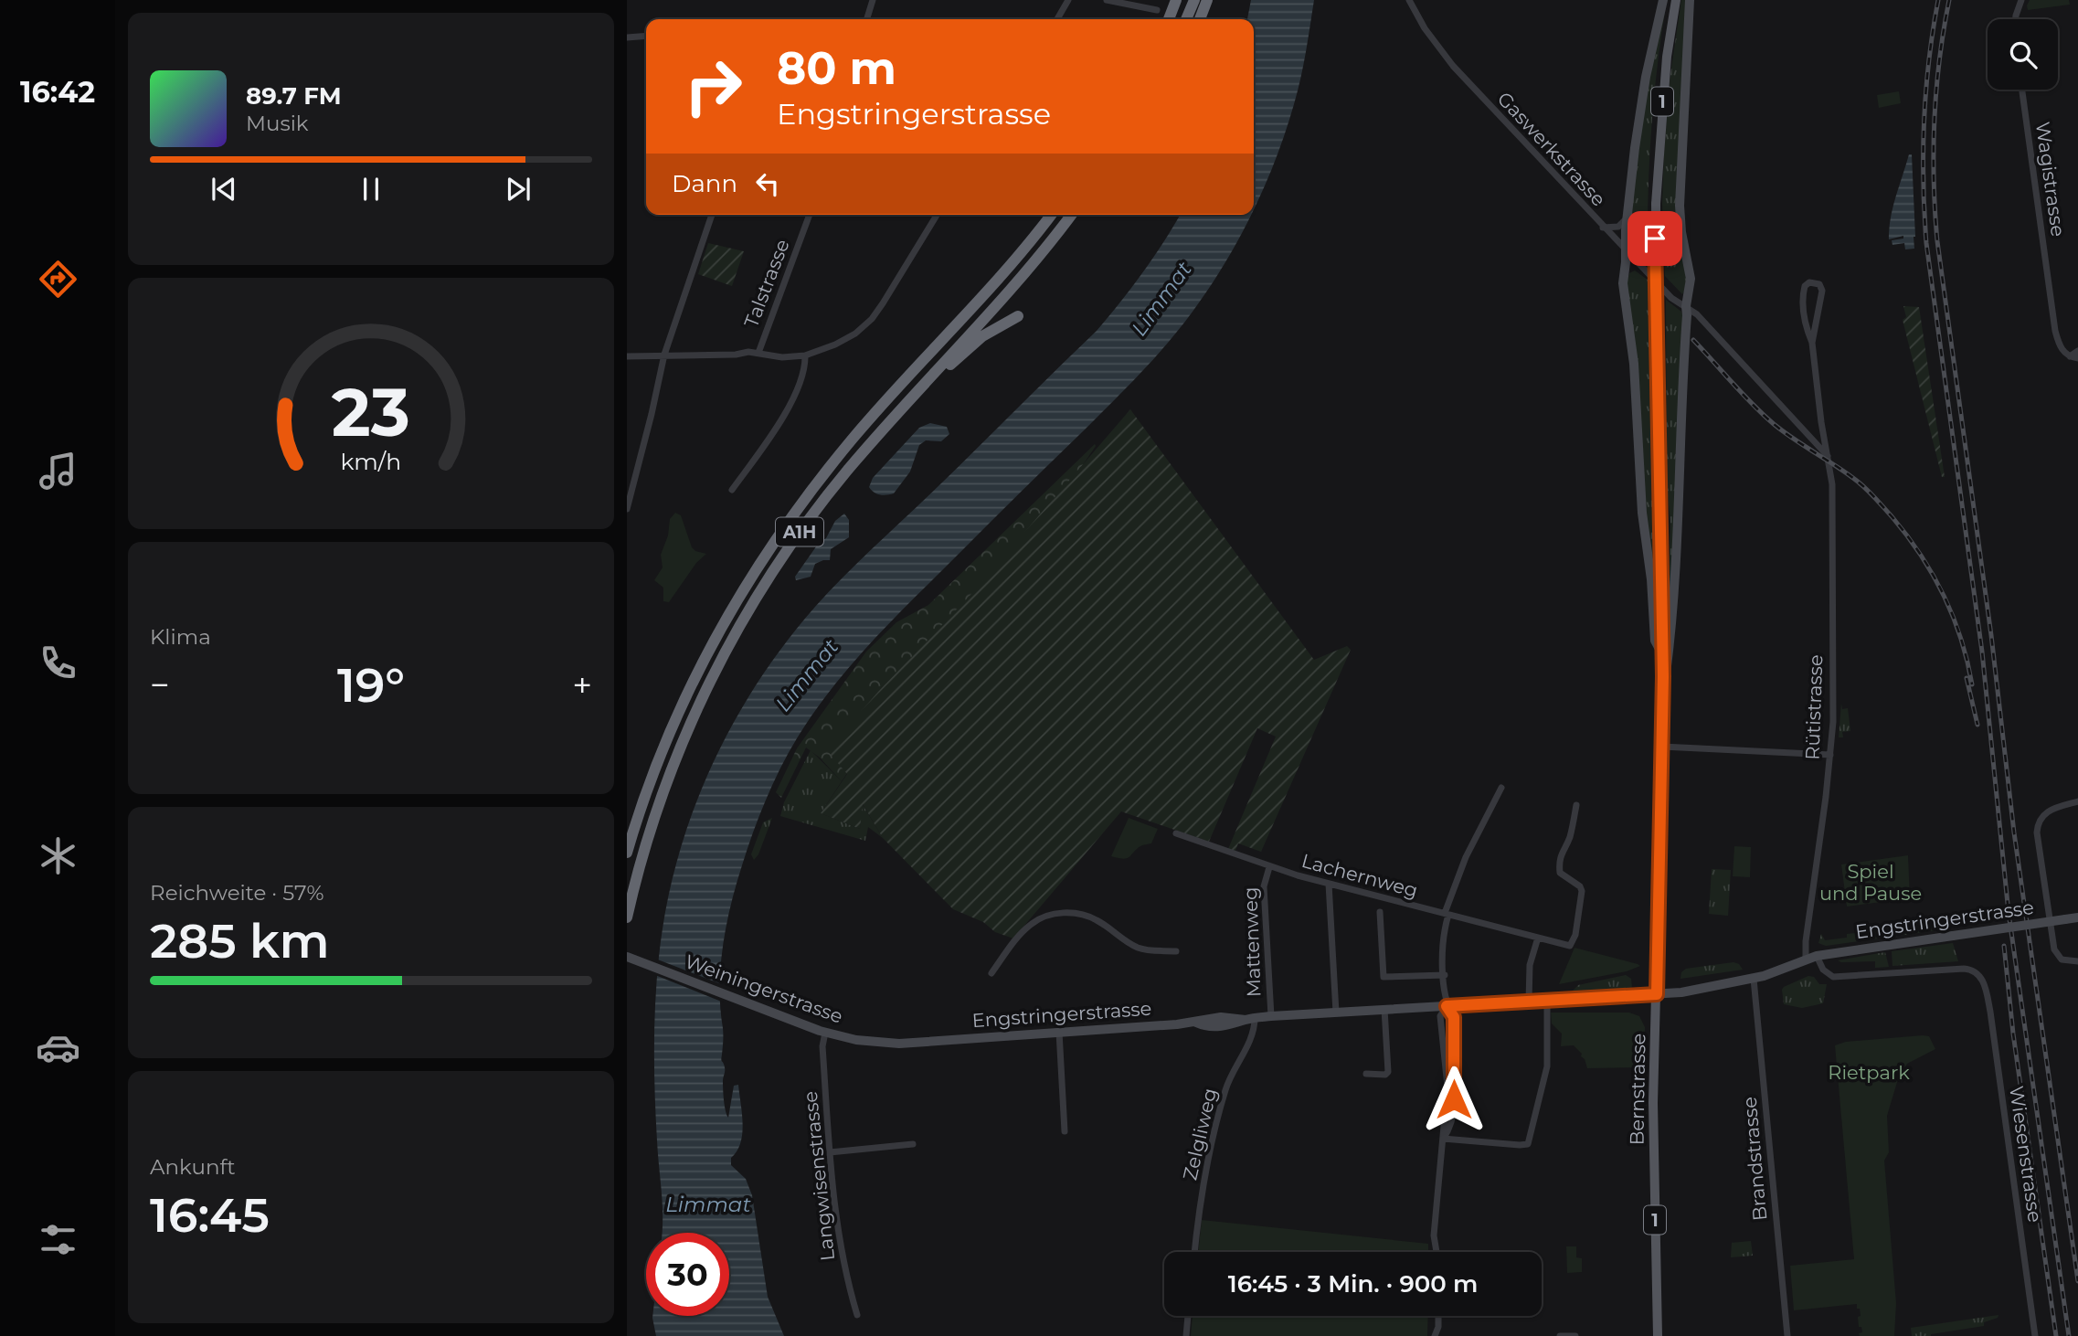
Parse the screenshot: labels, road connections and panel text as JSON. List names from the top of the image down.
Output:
{
  "streets": {
    "highway": ["A1H"],
    "main road": [
      "1",
      "Engstringerstrasse",
      "Weiningerstrasse",
      "Bernstrasse"
    ],
    "street": [
      "Gaswerkstrasse",
      "Wagistrasse",
      "Talstrasse",
      "Rütistrasse",
      "Lachernweg",
      "Mattenweg",
      "Zelgliweg",
      "Wiesenstrasse",
      "Brandstrasse",
      "Langwisenstrasse"
    ]
  },
  "crossings": [
    ["Rütistrasse", "Engstringerstrasse"],
    ["Lachernweg", "Mattenweg"],
    ["Engstringerstrasse", "Mattenweg"],
    ["Engstringerstrasse", "Weiningerstrasse"],
    ["Engstringerstrasse", "Bernstrasse"],
    ["Engstringerstrasse", "Zelgliweg"],
    ["Engstringerstrasse", "Wiesenstrasse"],
    ["Engstringerstrasse", "Brandstrasse"],
    ["Weiningerstrasse", "Langwisenstrasse"]
  ],
  "water": ["Limmat"],
  "parks": ["Spiel und Pause", "Rietpark"],
  "page": {
    "tabs": "16:42",
    "turn": ["80 m", "Engstringerstrasse"],
    "song": ["89.7 FM", "Musik"],
    "then": "Dann",
    "tile": [
      "Klima",
      ["Reichweite · 57%", "285 km"],
      ["Ankunft", "16:45"]
    ],
    "heat": ["−", "19°", "+"],
    "limit": "30",
    "trip": "16:45 · 3 Min. · 900 m",
    "gauge": ["23", "km/h"]
  }
}
